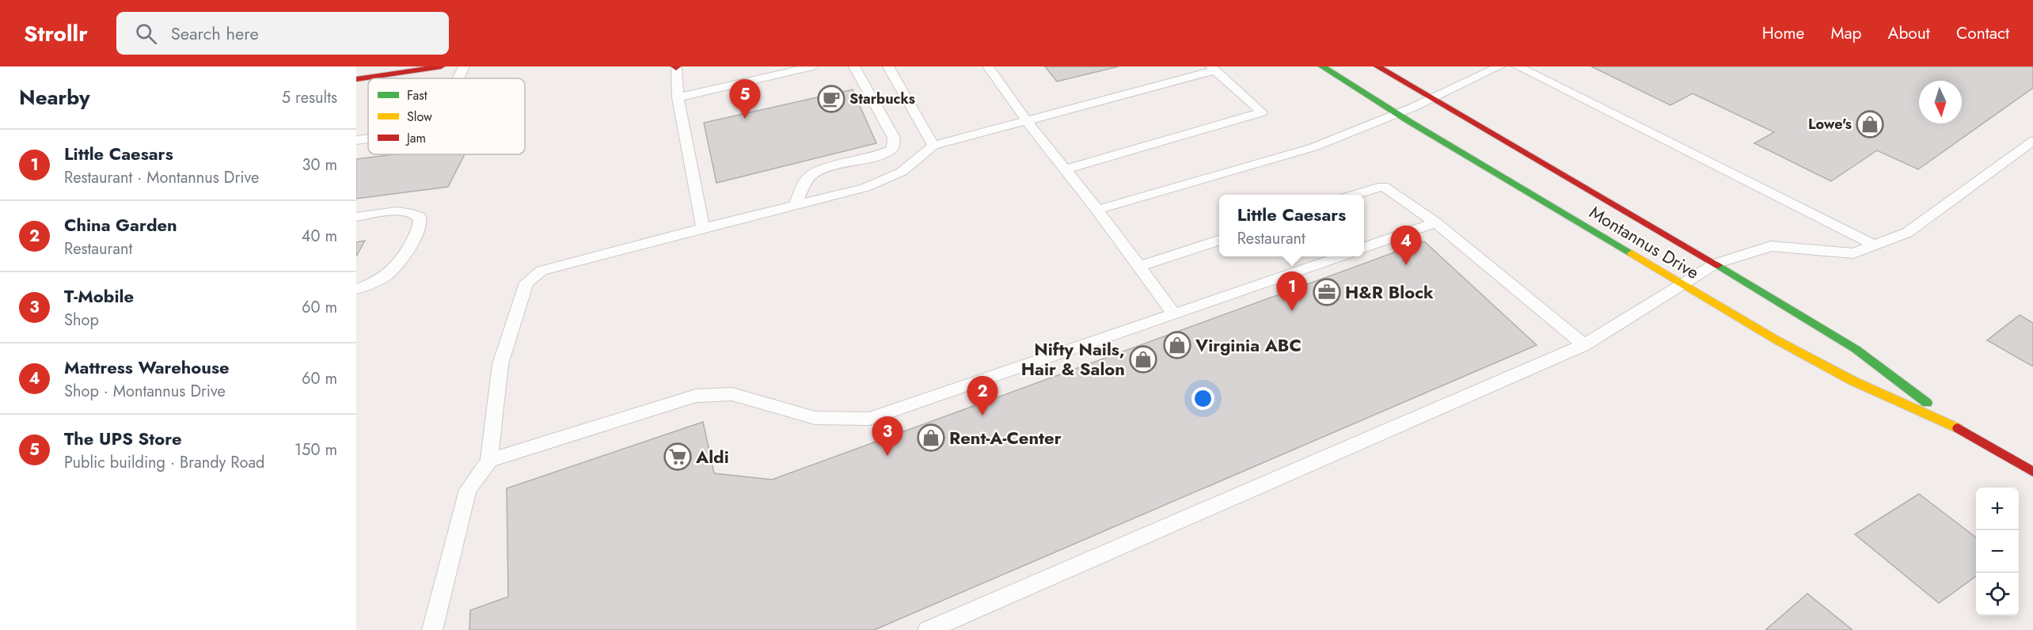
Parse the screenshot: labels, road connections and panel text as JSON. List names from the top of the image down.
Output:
{
  "streets": {
    "street": ["Montannus Drive"]
  },
  "places": {
    "cafe": ["Starbucks"],
    "shop": [
      "Lowe's",
      "Virginia ABC",
      "Nifty Nails, Hair & Salon",
      "Rent-A-Center"
    ],
    "office": ["H&R Block"],
    "supermarket": ["Aldi"]
  },
  "legend": ["Fast", "Slow", "Jam"],
  "north": "bottom",
  "page": {
    "header": "Strollr",
    "search": "Search here",
    "nav": [
      "Home",
      "Map",
      "About",
      "Contact"
    ],
    "heading": ["Nearby", "5 results"],
    "pins": [
      "5",
      "4",
      "1",
      "2",
      "3"
    ],
    "list": [
      {
        "mark": "1",
        "name": "Little Caesars",
        "note": "Restaurant · Montannus Drive",
        "value": "30 m"
      },
      {
        "mark": "2",
        "name": "China Garden",
        "note": "Restaurant",
        "value": "40 m"
      },
      {
        "mark": "3",
        "name": "T-Mobile",
        "note": "Shop",
        "value": "60 m"
      },
      {
        "mark": "4",
        "name": "Mattress Warehouse",
        "note": "Shop · Montannus Drive",
        "value": "60 m"
      },
      {
        "mark": "5",
        "name": "The UPS Store",
        "note": "Public building · Brandy Road",
        "value": "150 m"
      }
    ],
    "popup": ["Little Caesars", "Restaurant"],
    "map_buttons": ["+", "−"]
  }
}
